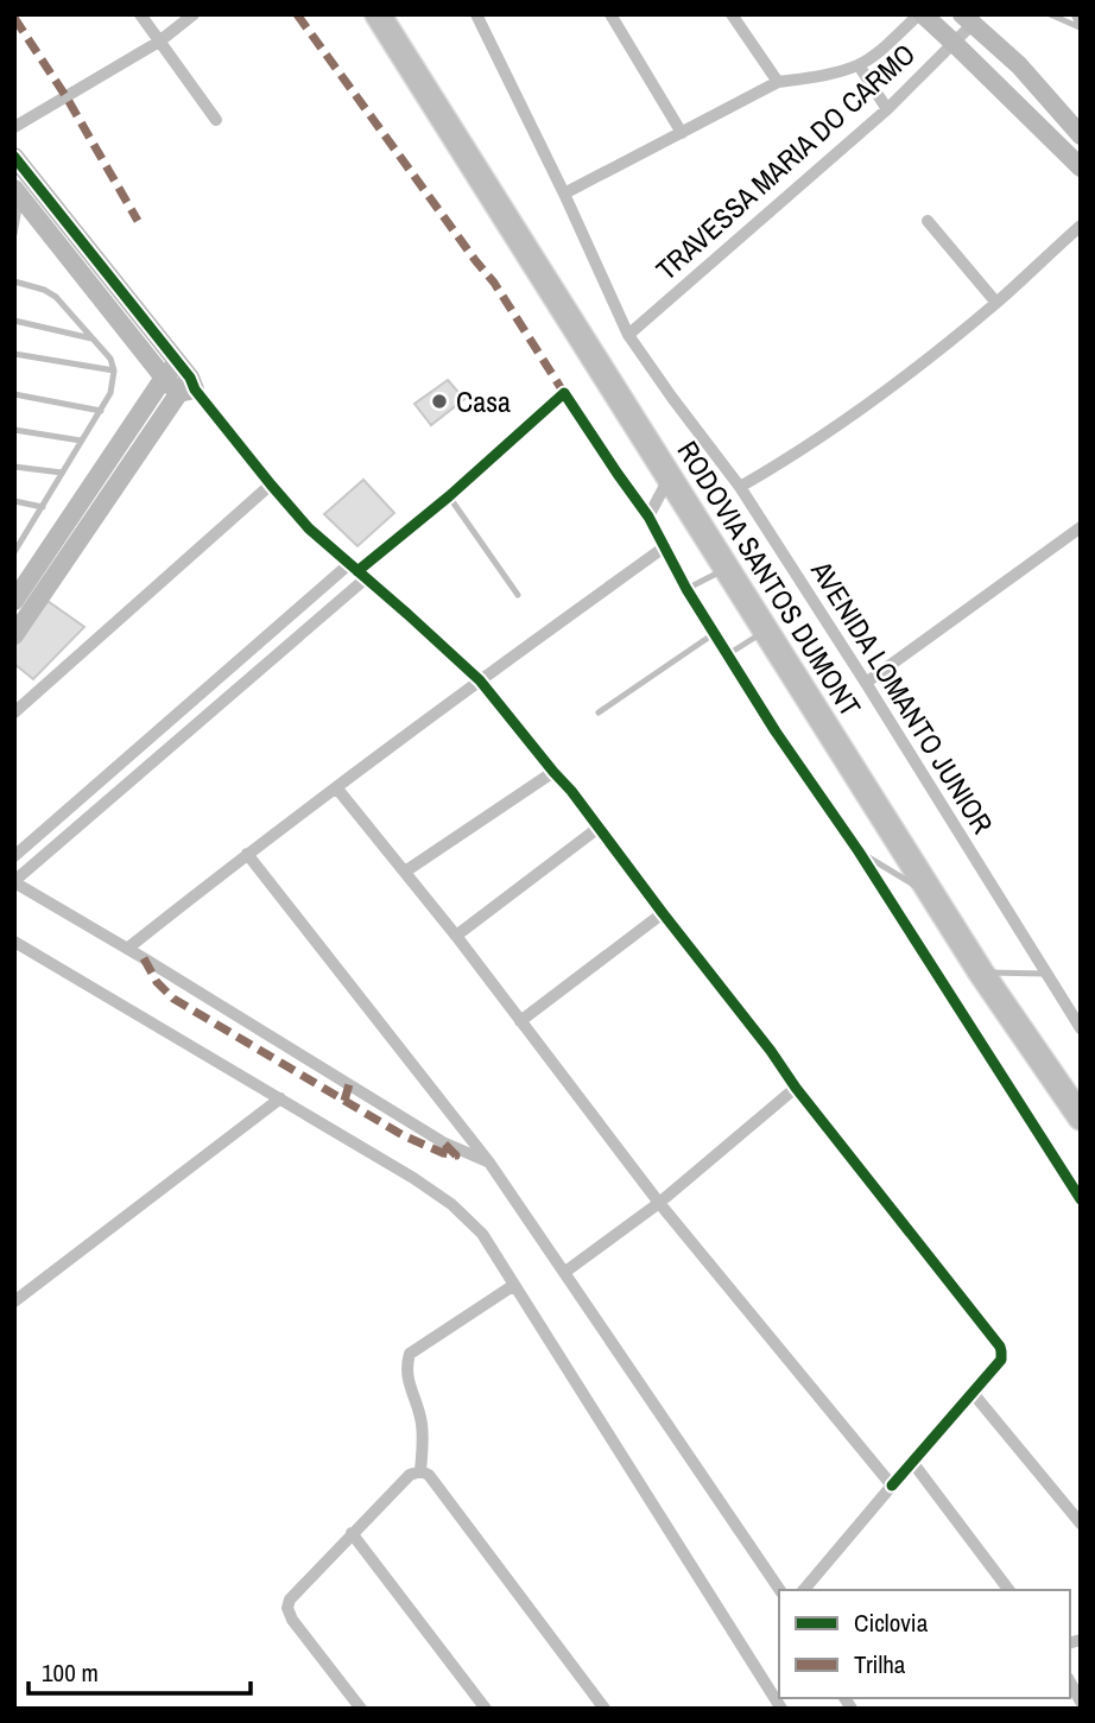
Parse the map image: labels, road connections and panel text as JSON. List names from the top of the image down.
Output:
{
  "streets": {
    "highway": ["RODOVIA SANTOS DUMONT"],
    "street": ["TRAVESSA MARIA DO CARMO", "AVENIDA LOMANTO JUNIOR"]
  },
  "crossings": [
    ["TRAVESSA MARIA DO CARMO", "AVENIDA LOMANTO JUNIOR"]
  ],
  "places": ["Casa"],
  "legend": ["Ciclovia", "Trilha"],
  "scale_bar": "100 m"
}
